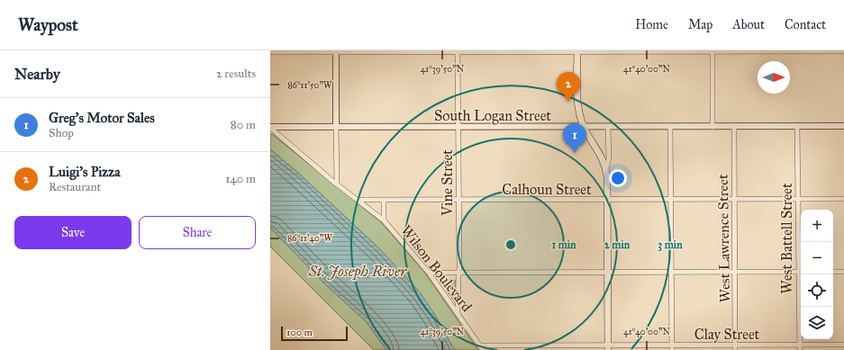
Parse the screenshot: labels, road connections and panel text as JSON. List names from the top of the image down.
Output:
{
  "streets": {
    "street": [
      "South Logan Street",
      "Vine Street",
      "Calhoun Street",
      "West Lawrence Street",
      "West Battell Street",
      "Wilson Boulevard",
      "Clay Street"
    ]
  },
  "crossings": [
    ["South Logan Street", "Vine Street"],
    ["South Logan Street", "West Lawrence Street"],
    ["South Logan Street", "West Battell Street"],
    ["South Logan Street", "Wilson Boulevard"],
    ["Vine Street", "Calhoun Street"],
    ["Vine Street", "Wilson Boulevard"],
    ["Calhoun Street", "West Lawrence Street"],
    ["Calhoun Street", "West Battell Street"],
    ["Calhoun Street", "Wilson Boulevard"],
    ["West Lawrence Street", "Clay Street"],
    ["West Battell Street", "Clay Street"],
    ["Wilson Boulevard", "Clay Street"]
  ],
  "water": ["St. Joseph River"],
  "scale_bar": "100 m",
  "north": "right",
  "page": {
    "header": "Waypost",
    "nav": [
      "Home",
      "Map",
      "About",
      "Contact"
    ],
    "heading": ["Nearby", "2 results"],
    "pins": ["2", "1"],
    "list": [
      {
        "mark": "1",
        "name": "Greg's Motor Sales",
        "note": "Shop",
        "value": "80 m"
      },
      {
        "mark": "2",
        "name": "Luigi's Pizza",
        "note": "Restaurant",
        "value": "140 m"
      }
    ],
    "buttons": ["Save", "Share"],
    "map_buttons": ["+", "−"],
    "scale": "100 m"
  },
  "coordinates": [
    "41°39'50\"N",
    "41°40'00\"N",
    "86°11'50\"W",
    "86°11'40\"W"
  ],
  "rings": ["1 min", "2 min", "3 min"]
}
